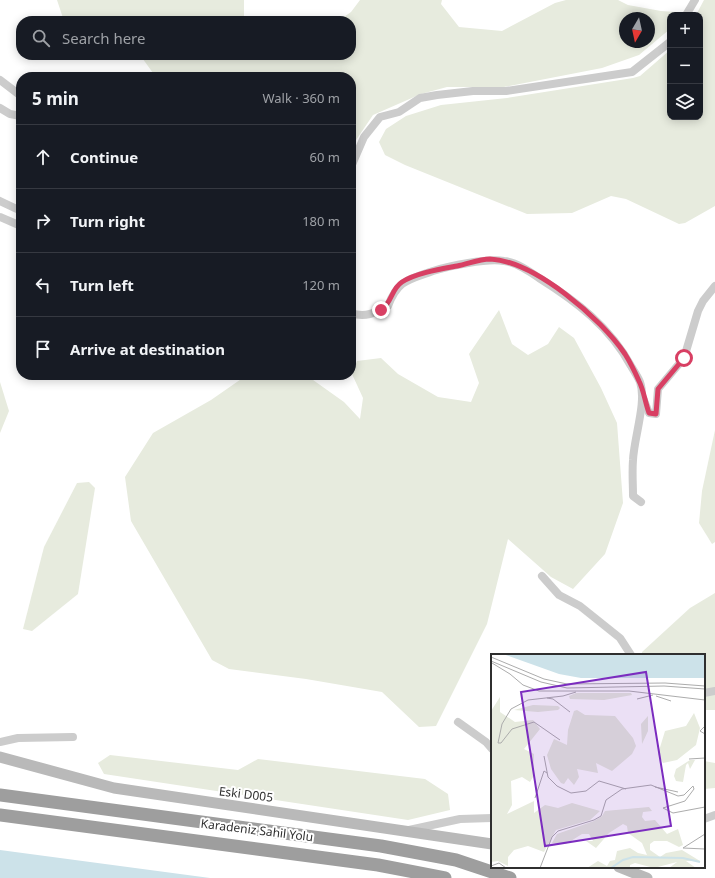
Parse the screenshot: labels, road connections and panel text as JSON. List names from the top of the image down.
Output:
{
  "streets": {
    "highway": ["Karadeniz Sahil Yolu"],
    "main road": ["Eski D005"]
  },
  "north": "bottom",
  "page": {
    "map_buttons": ["+", "−"],
    "search": "Search here",
    "heading": ["5 min", "Walk · 360 m"],
    "list": [
      ["Continue", "60 m"],
      ["Turn right", "180 m"],
      ["Turn left", "120 m"],
      "Arrive at destination"
    ]
  }
}
